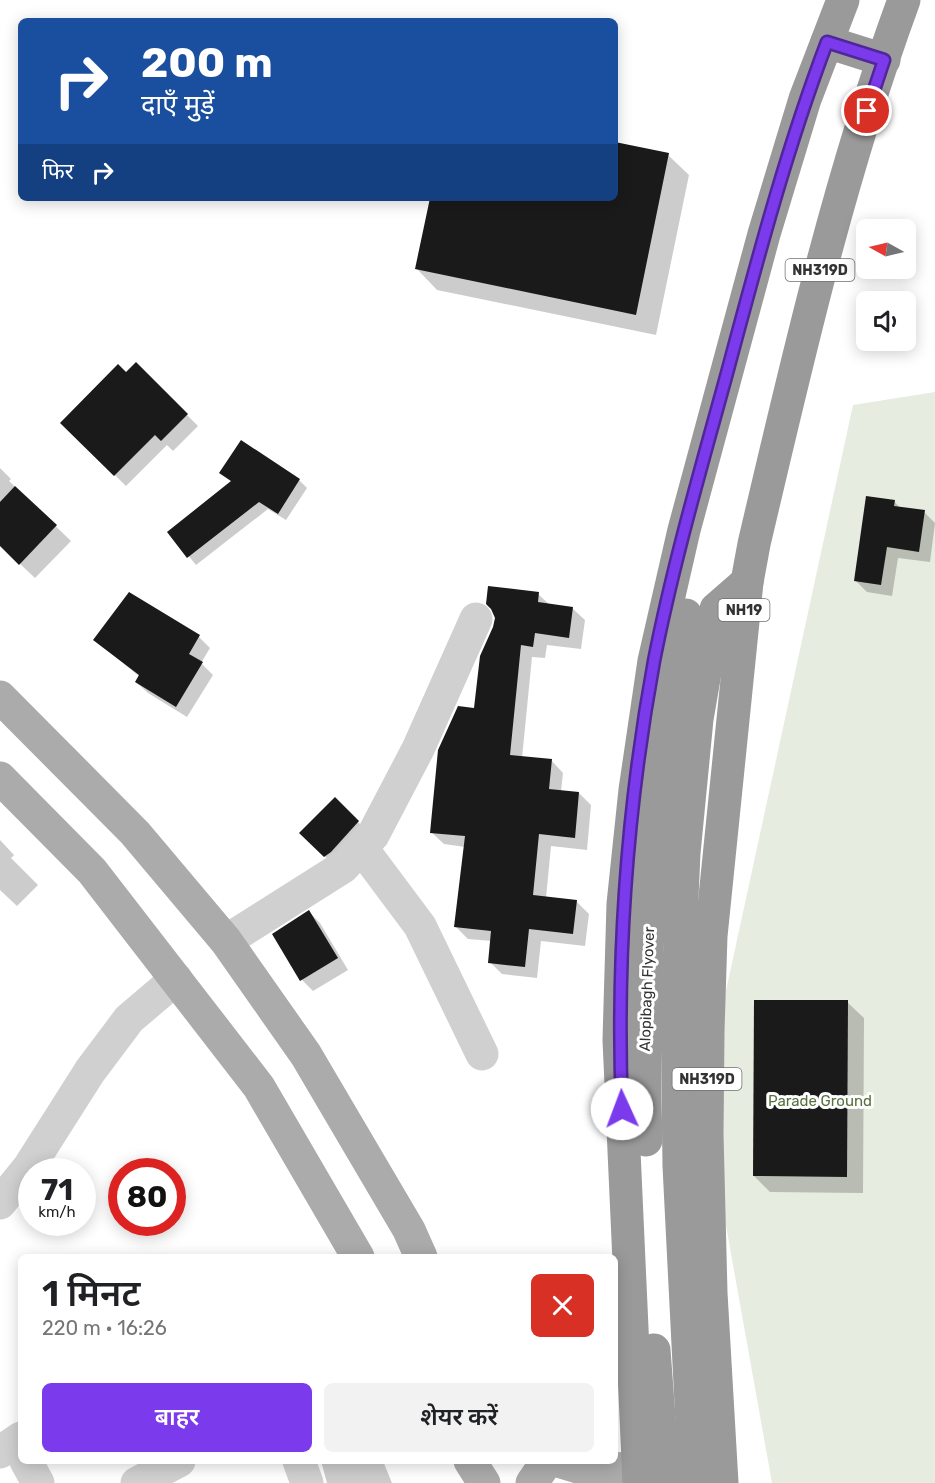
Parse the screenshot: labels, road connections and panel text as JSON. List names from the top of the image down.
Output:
{
  "streets": {
    "highway": ["NH319D", "NH19", "Alopibagh Flyover"]
  },
  "crossings": [
    ["NH319D", "NH19"]
  ],
  "parks": ["Parade Ground"],
  "north": "left",
  "page": {
    "turn": ["200 m", "दाएँ मुड़ें"],
    "then": "फिर",
    "speed": "71 km/h",
    "limit": "80",
    "heading": ["1 मिनट", "220 m · 16:26"],
    "buttons": ["बाहर", "शेयर करें"]
  }
}
